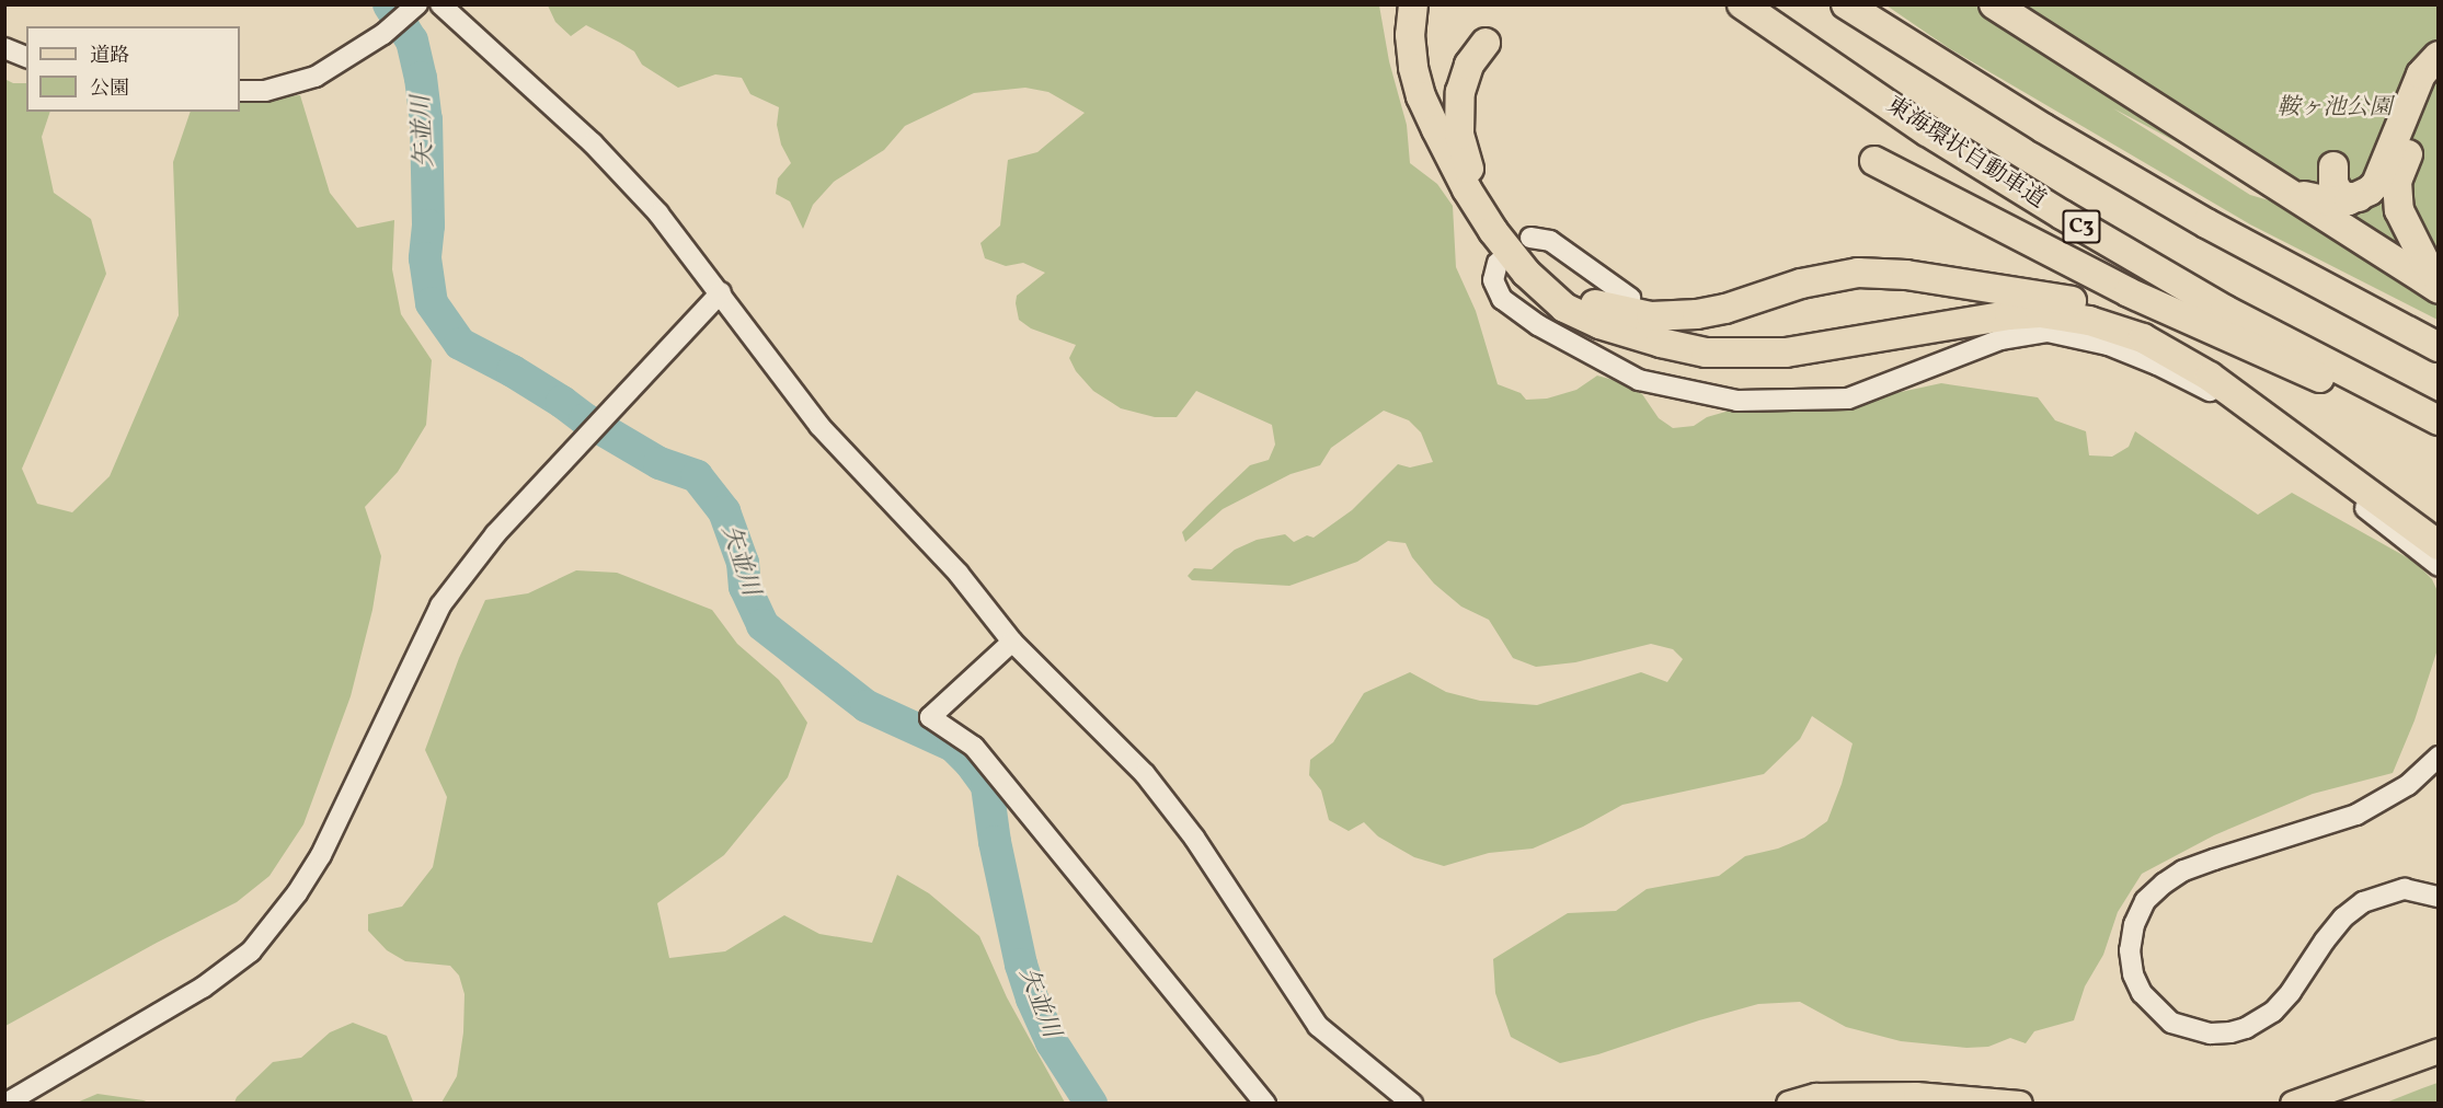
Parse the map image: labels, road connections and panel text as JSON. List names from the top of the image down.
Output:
{
  "streets": {
    "highway": ["東海環状自動車道", "C3"]
  },
  "water": ["矢並川"],
  "parks": ["鞍ヶ池公園"],
  "legend": ["道路", "公園"]
}
